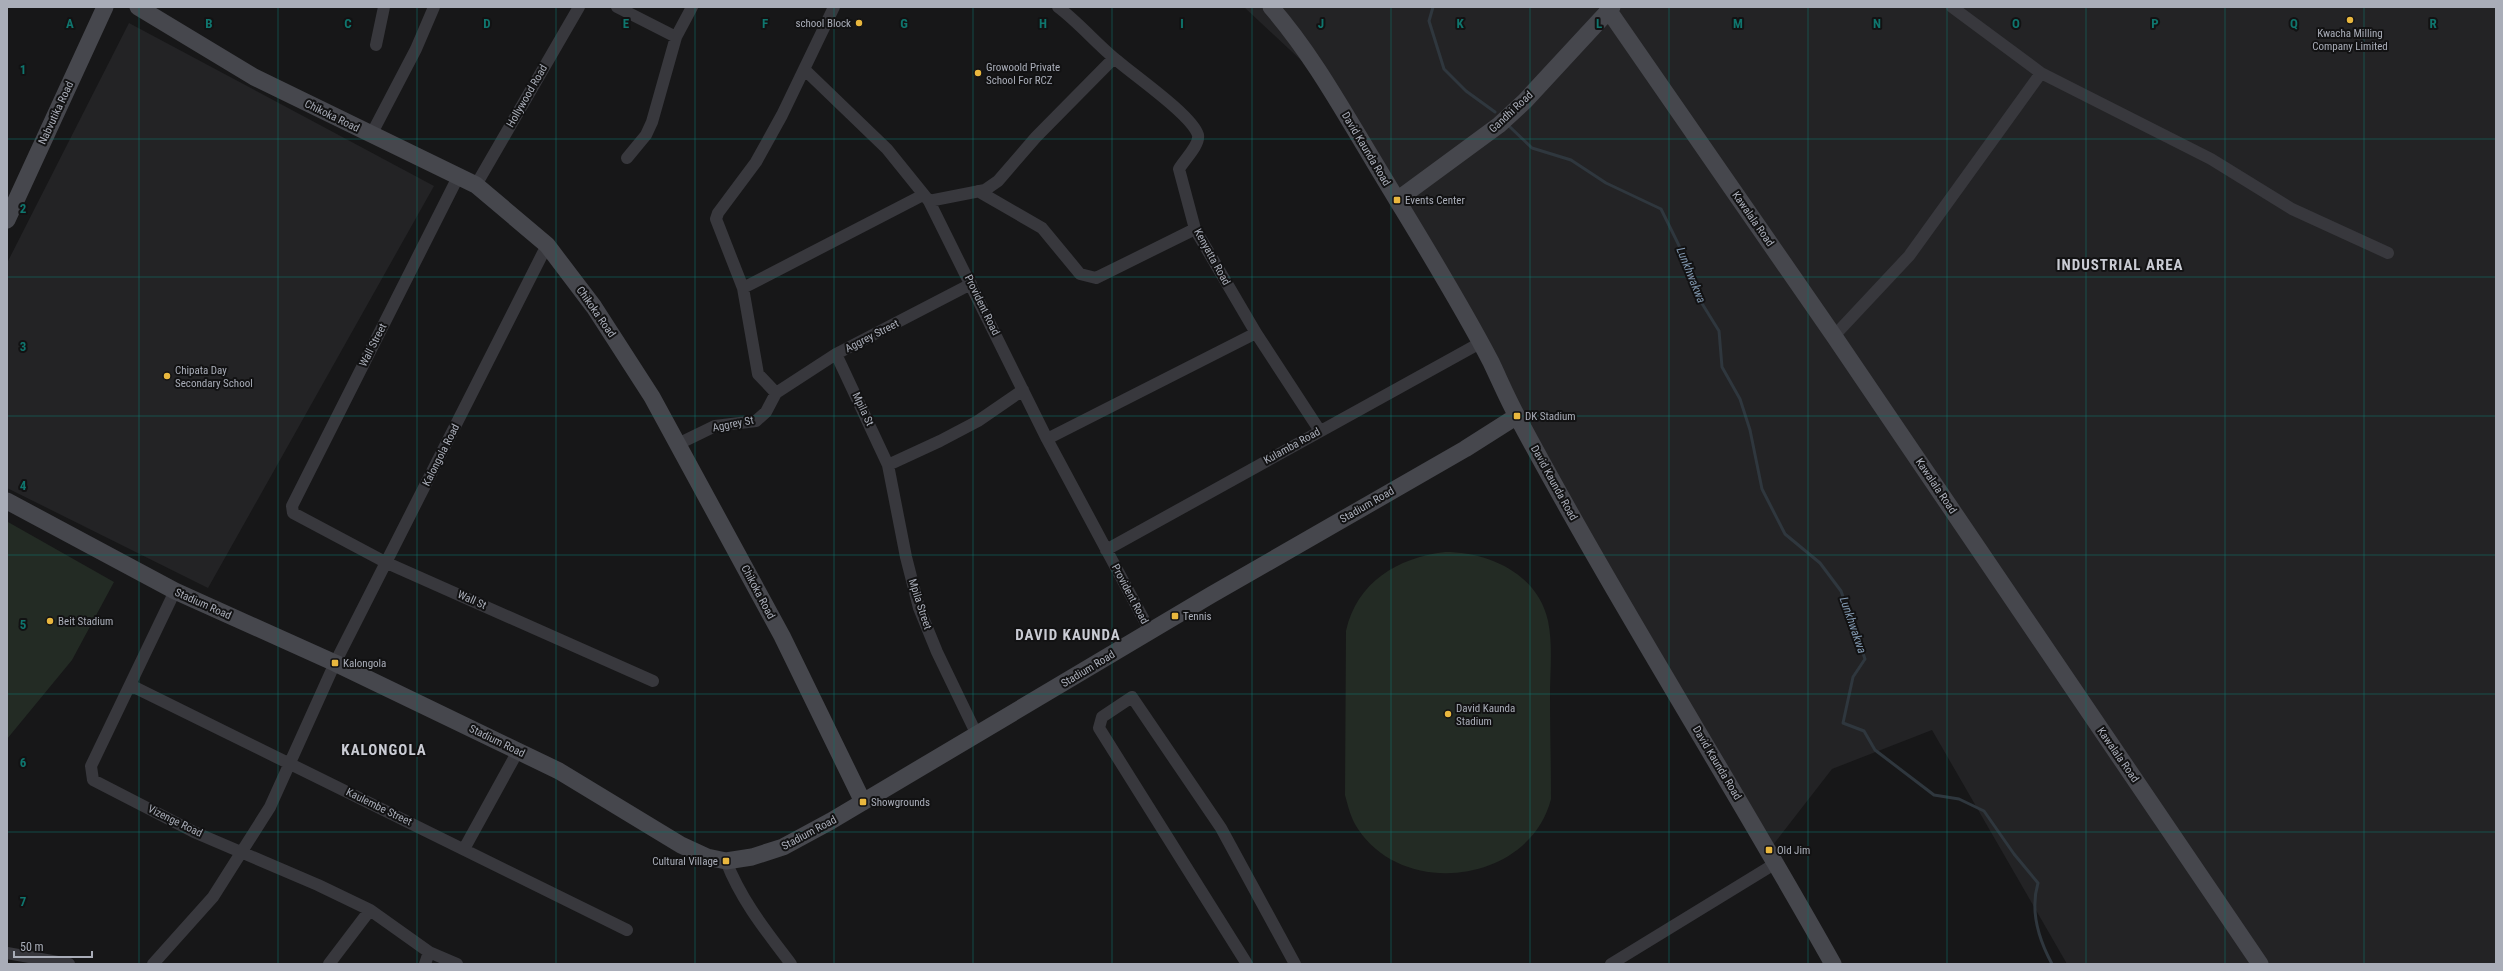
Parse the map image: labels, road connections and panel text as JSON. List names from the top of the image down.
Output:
{
  "streets": {
    "street": [
      "Hollywood Road",
      "Gandhi Road",
      "Nabvutika Road",
      "Chikoka Road",
      "David Kaunda Road",
      "Kawalala Road",
      "Kenyatta Road",
      "Provident Road",
      "Aggrey Street",
      "Wall Street",
      "Mpila St",
      "Aggrey St",
      "Kulamba Road",
      "Kalongola Road",
      "Stadium Road",
      "Wall St",
      "Mpila Street",
      "Kaulembe Street",
      "Vizenge Road"
    ]
  },
  "crossings": [
    ["Hollywood Road", "Chikoka Road"],
    ["Gandhi Road", "David Kaunda Road"],
    ["Gandhi Road", "Kawalala Road"],
    ["Chikoka Road", "Wall Street"],
    ["Chikoka Road", "Aggrey St"],
    ["Chikoka Road", "Kalongola Road"],
    ["Chikoka Road", "Stadium Road"],
    ["David Kaunda Road", "Kulamba Road"],
    ["David Kaunda Road", "Stadium Road"],
    ["Kenyatta Road", "Kulamba Road"],
    ["Provident Road", "Aggrey Street"],
    ["Provident Road", "Kulamba Road"],
    ["Provident Road", "Stadium Road"],
    ["Aggrey Street", "Mpila St"],
    ["Aggrey Street", "Aggrey St"],
    ["Wall Street", "Wall St"],
    ["Mpila St", "Mpila Street"],
    ["Kalongola Road", "Stadium Road"],
    ["Kalongola Road", "Wall St"],
    ["Kalongola Road", "Kaulembe Street"],
    ["Kalongola Road", "Vizenge Road"],
    ["Stadium Road", "Mpila Street"],
    ["Stadium Road", "Vizenge Road"],
    ["Kaulembe Street", "Vizenge Road"]
  ],
  "districts": ["INDUSTRIAL AREA", "DAVID KAUNDA", "KALONGOLA"],
  "water": ["Lunkhwakwa"],
  "places": {
    "other": [
      "Kwacha Milling Company Limited",
      "school Block",
      "Growoold Private School For RCZ",
      "Chipata Day Secondary School",
      "Beit Stadium",
      "David Kaunda Stadium"
    ],
    "transit": [
      "Events Center",
      "DK Stadium",
      "Tennis",
      "Kalongola",
      "Showgrounds",
      "Old Jim",
      "Cultural Village"
    ]
  },
  "scale_bar": "50 m",
  "grid": {
    "columns": [
      "A",
      "B",
      "C",
      "D",
      "E",
      "F",
      "G",
      "H",
      "I",
      "J",
      "K",
      "L",
      "M",
      "N",
      "O",
      "P",
      "Q",
      "R"
    ],
    "rows": [
      "1",
      "2",
      "3",
      "4",
      "5",
      "6",
      "7"
    ]
  }
}
